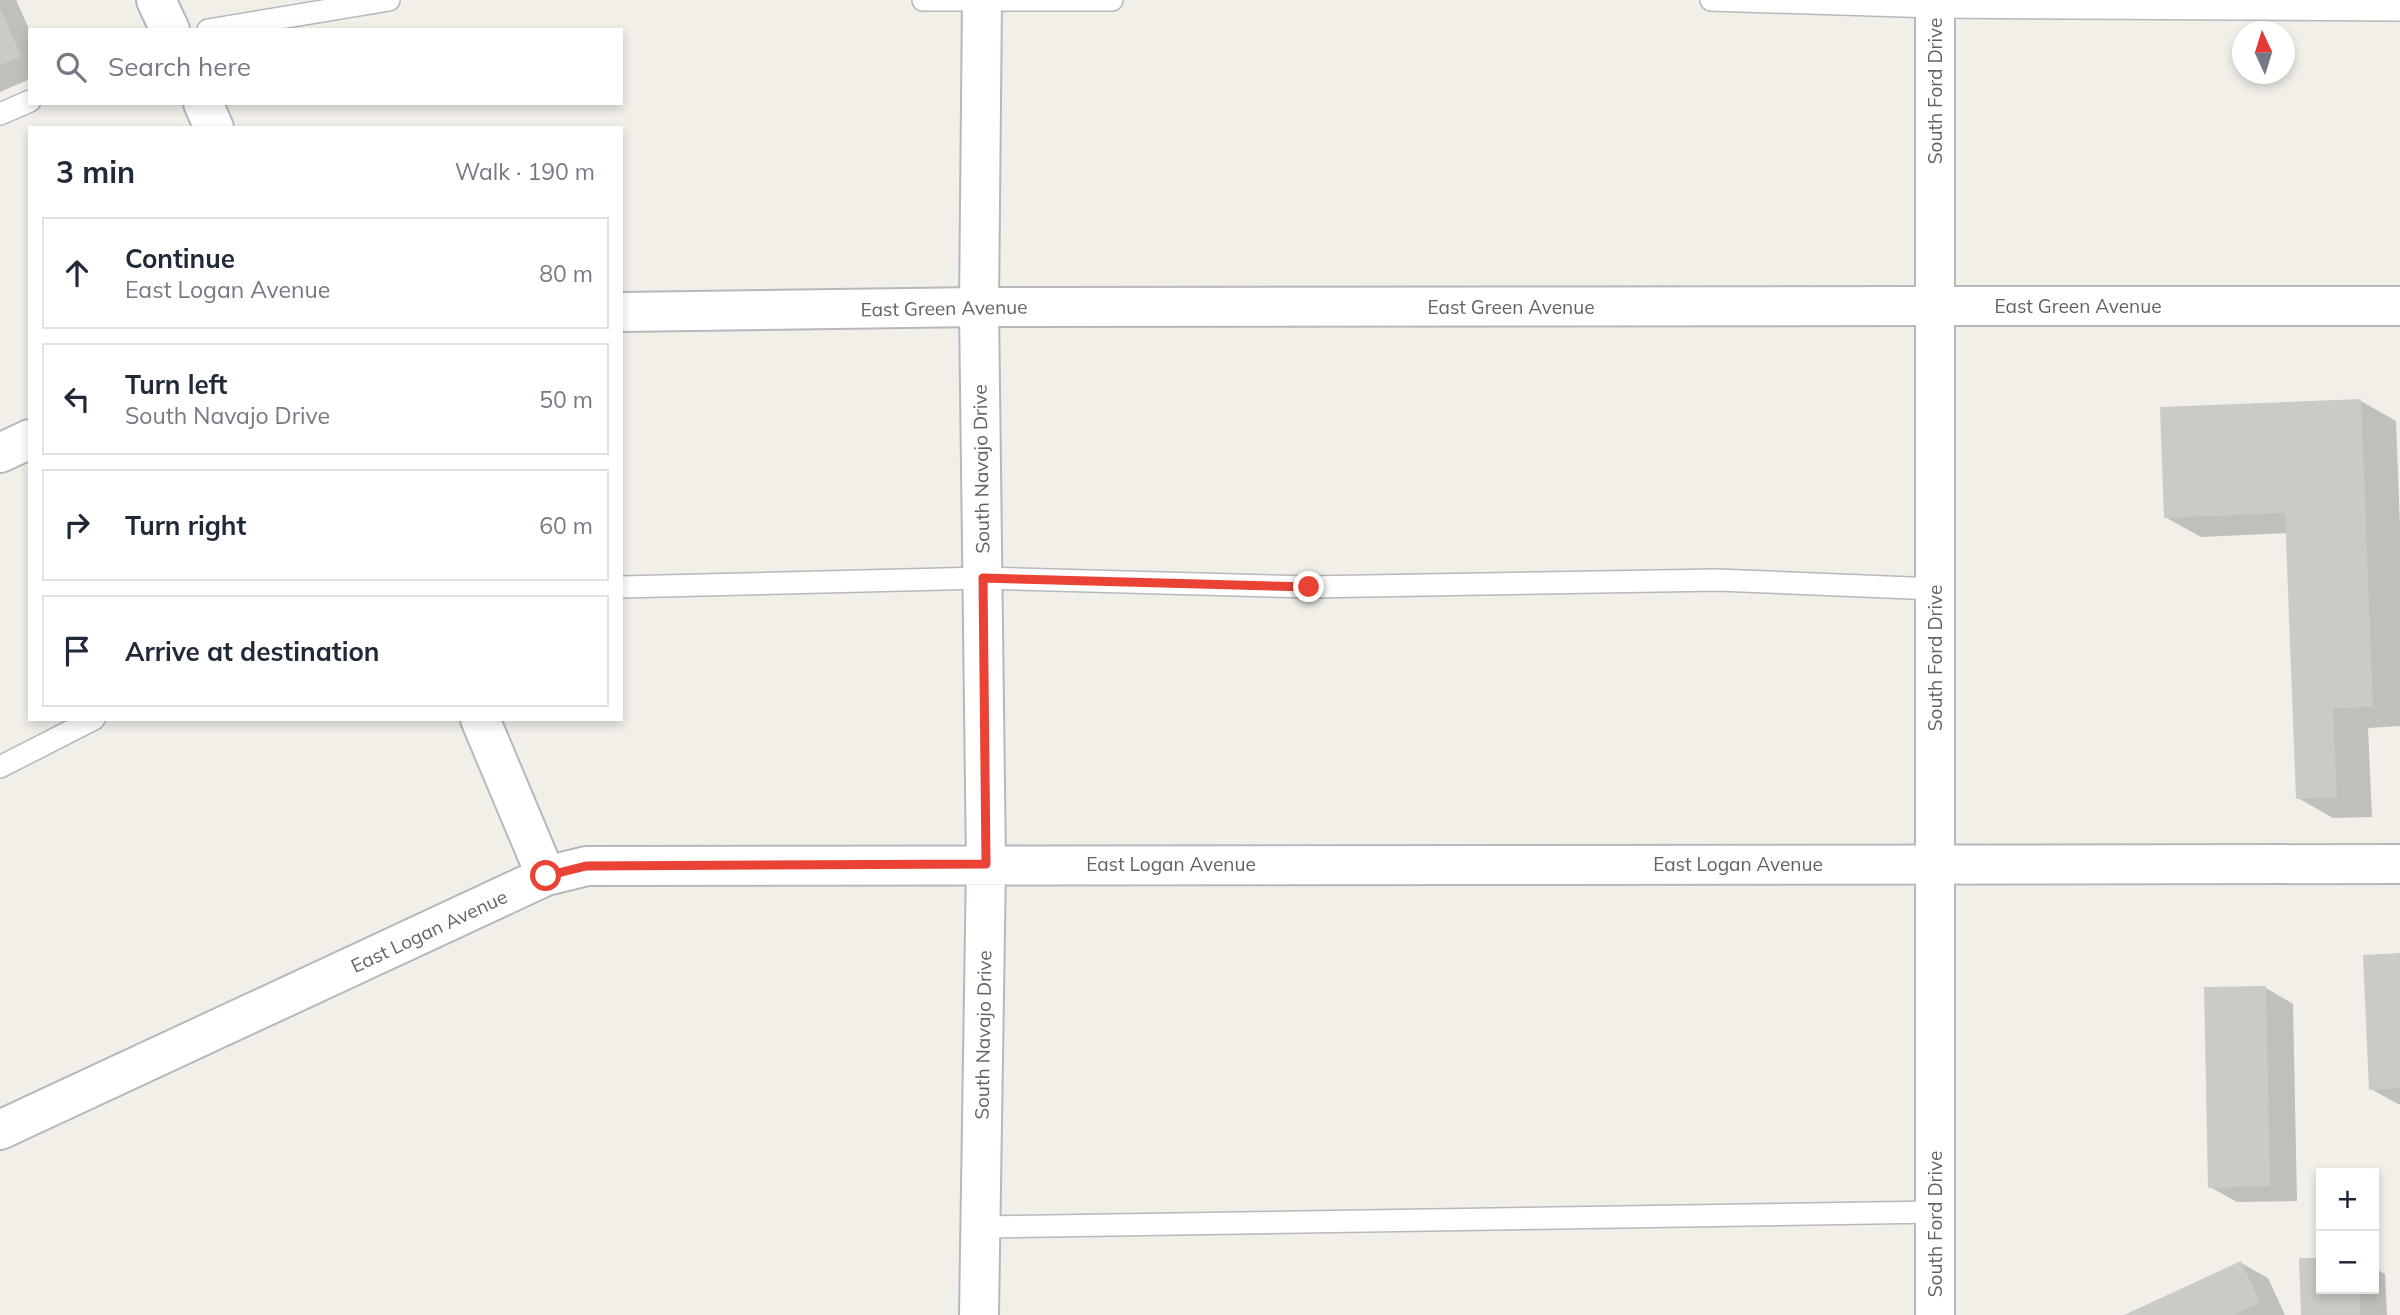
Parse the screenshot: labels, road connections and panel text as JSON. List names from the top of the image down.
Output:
{
  "streets": {
    "street": [
      "South Ford Drive",
      "East Green Avenue",
      "South Navajo Drive",
      "East Logan Avenue"
    ]
  },
  "crossings": [
    ["South Ford Drive", "East Green Avenue"],
    ["South Ford Drive", "East Logan Avenue"],
    ["East Green Avenue", "South Navajo Drive"],
    ["South Navajo Drive", "East Logan Avenue"]
  ],
  "north": "top",
  "page": {
    "search": "Search here",
    "heading": ["3 min", "Walk · 190 m"],
    "list": [
      ["Continue", "East Logan Avenue", "80 m"],
      ["Turn left", "South Navajo Drive", "50 m"],
      ["Turn right", "60 m"],
      "Arrive at destination"
    ],
    "map_buttons": ["+", "−"]
  }
}
